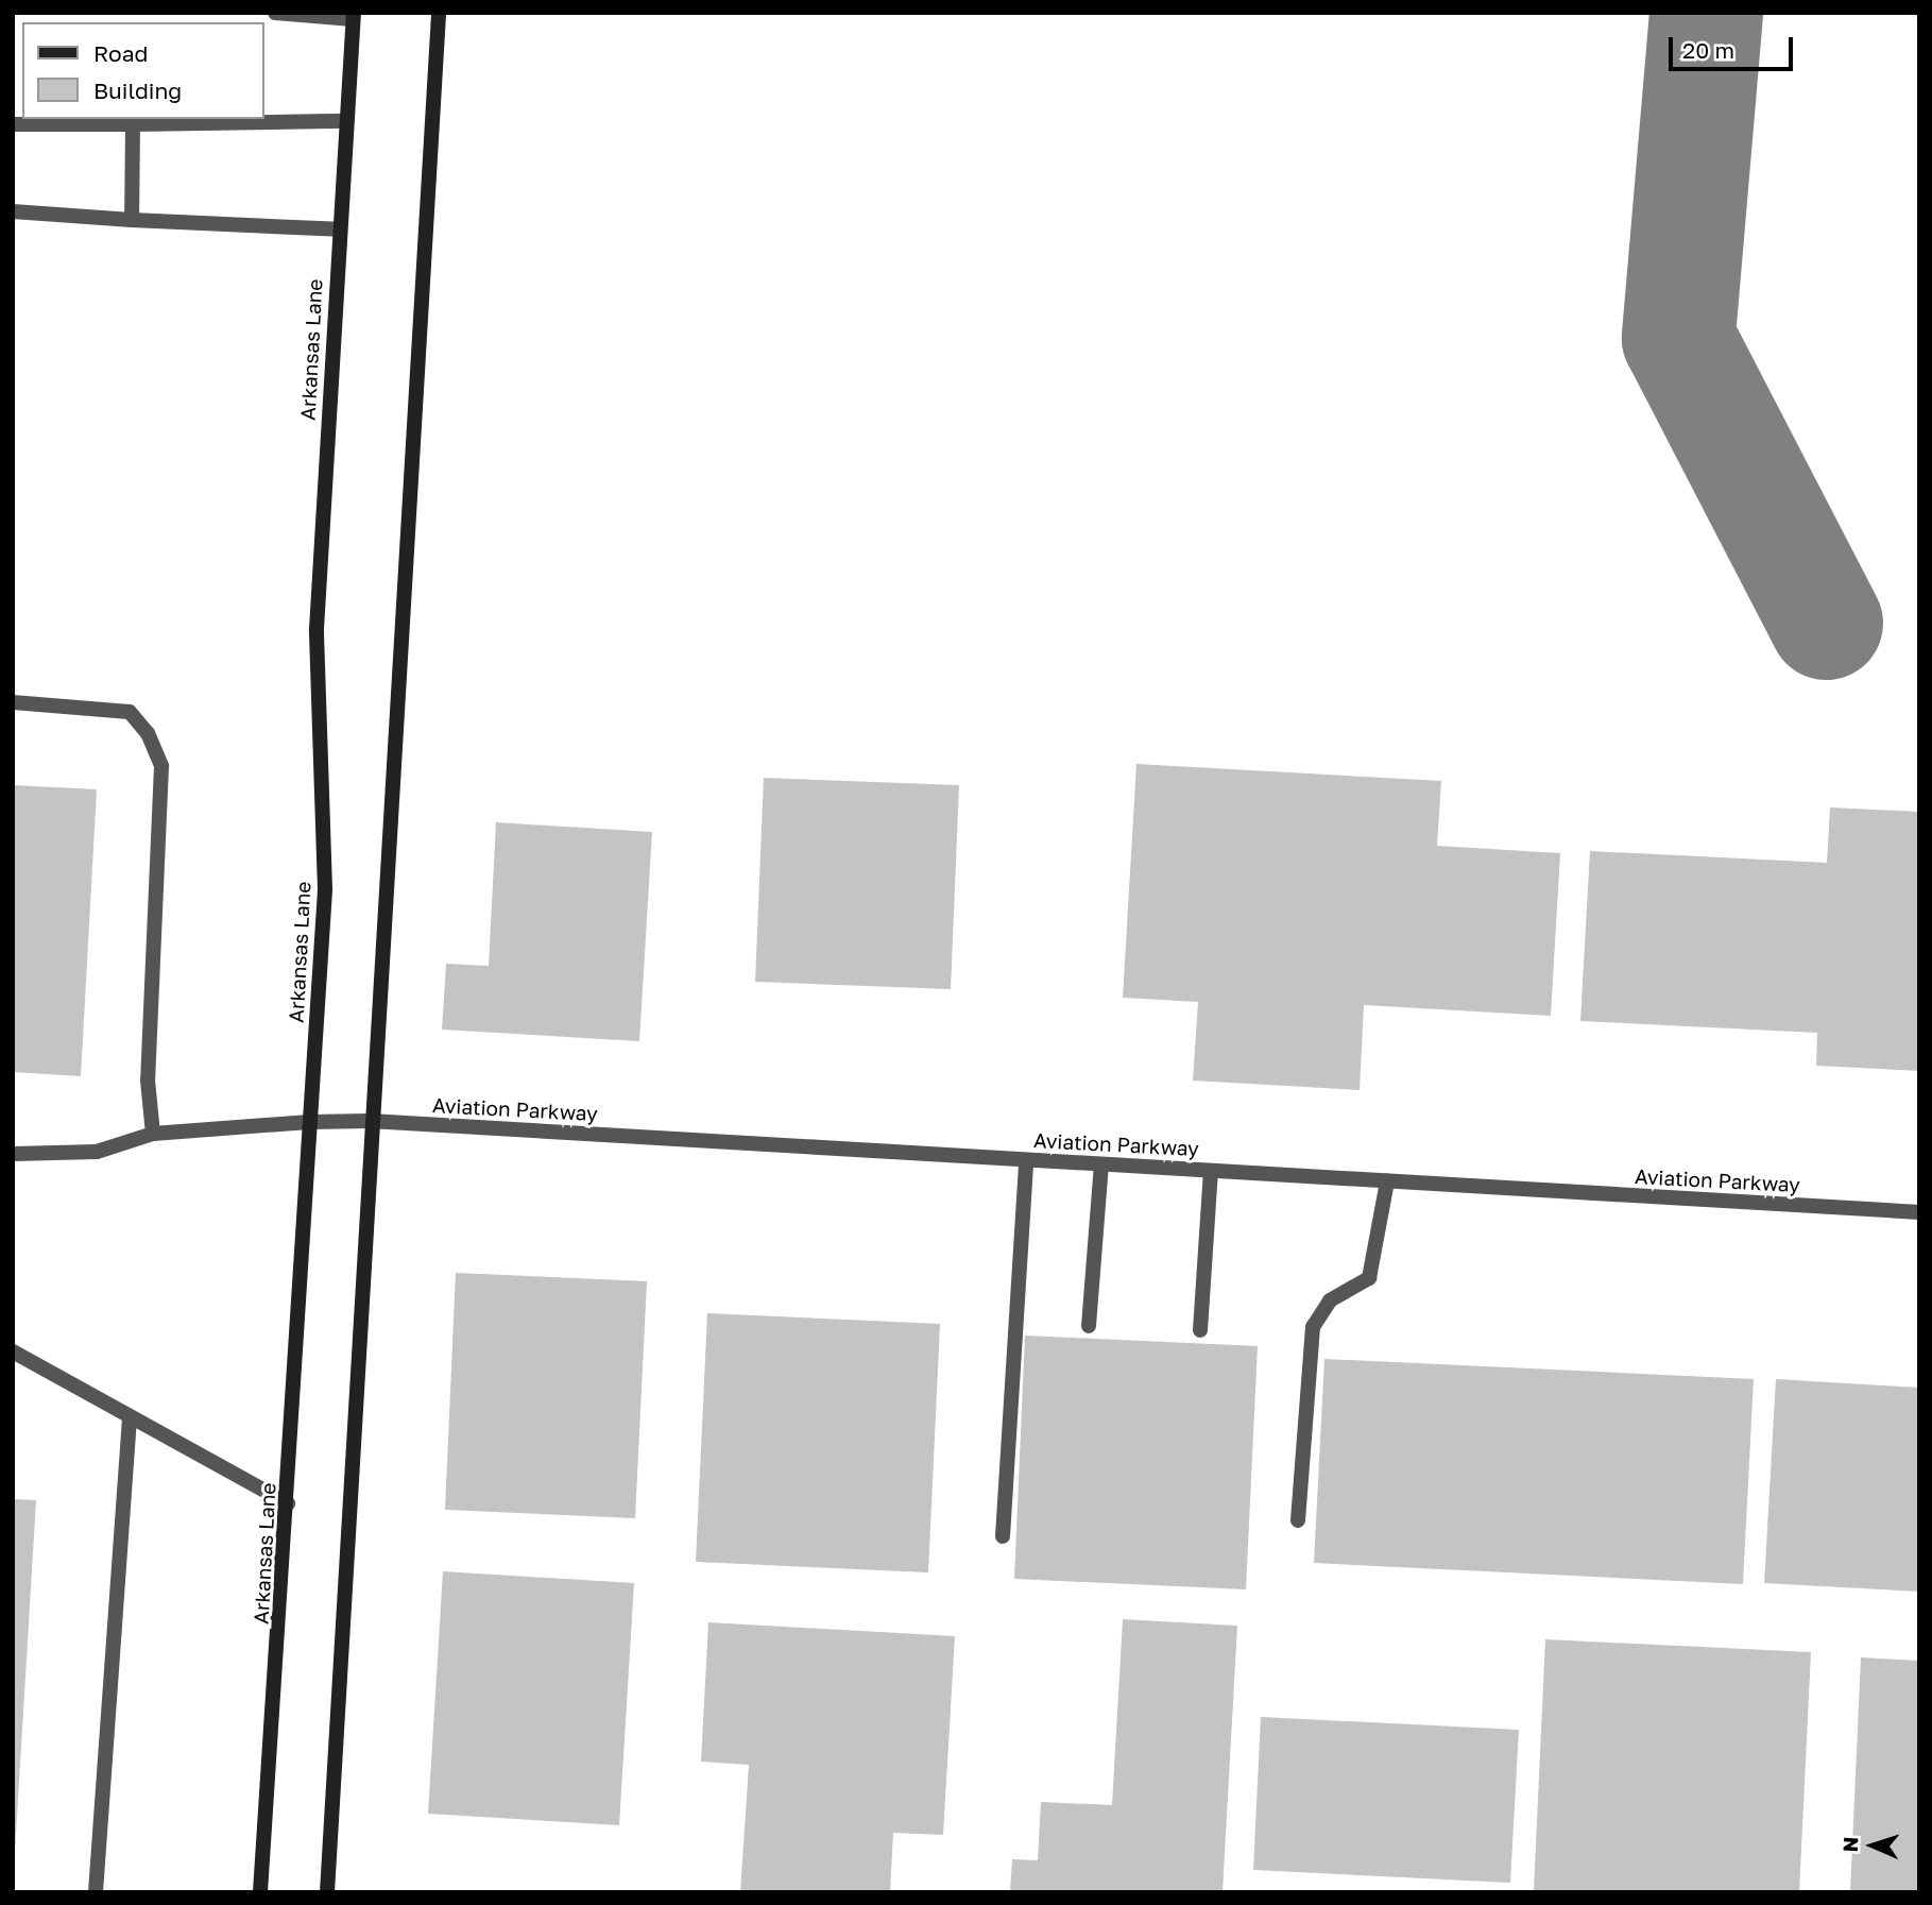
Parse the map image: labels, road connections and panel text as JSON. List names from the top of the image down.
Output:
{
  "streets": {
    "main road": ["Arkansas Lane"],
    "street": ["Aviation Parkway"]
  },
  "crossings": [
    ["Arkansas Lane", "Aviation Parkway"]
  ],
  "legend": ["Road", "Building"],
  "scale_bar": "20 m",
  "north": "left"
}
